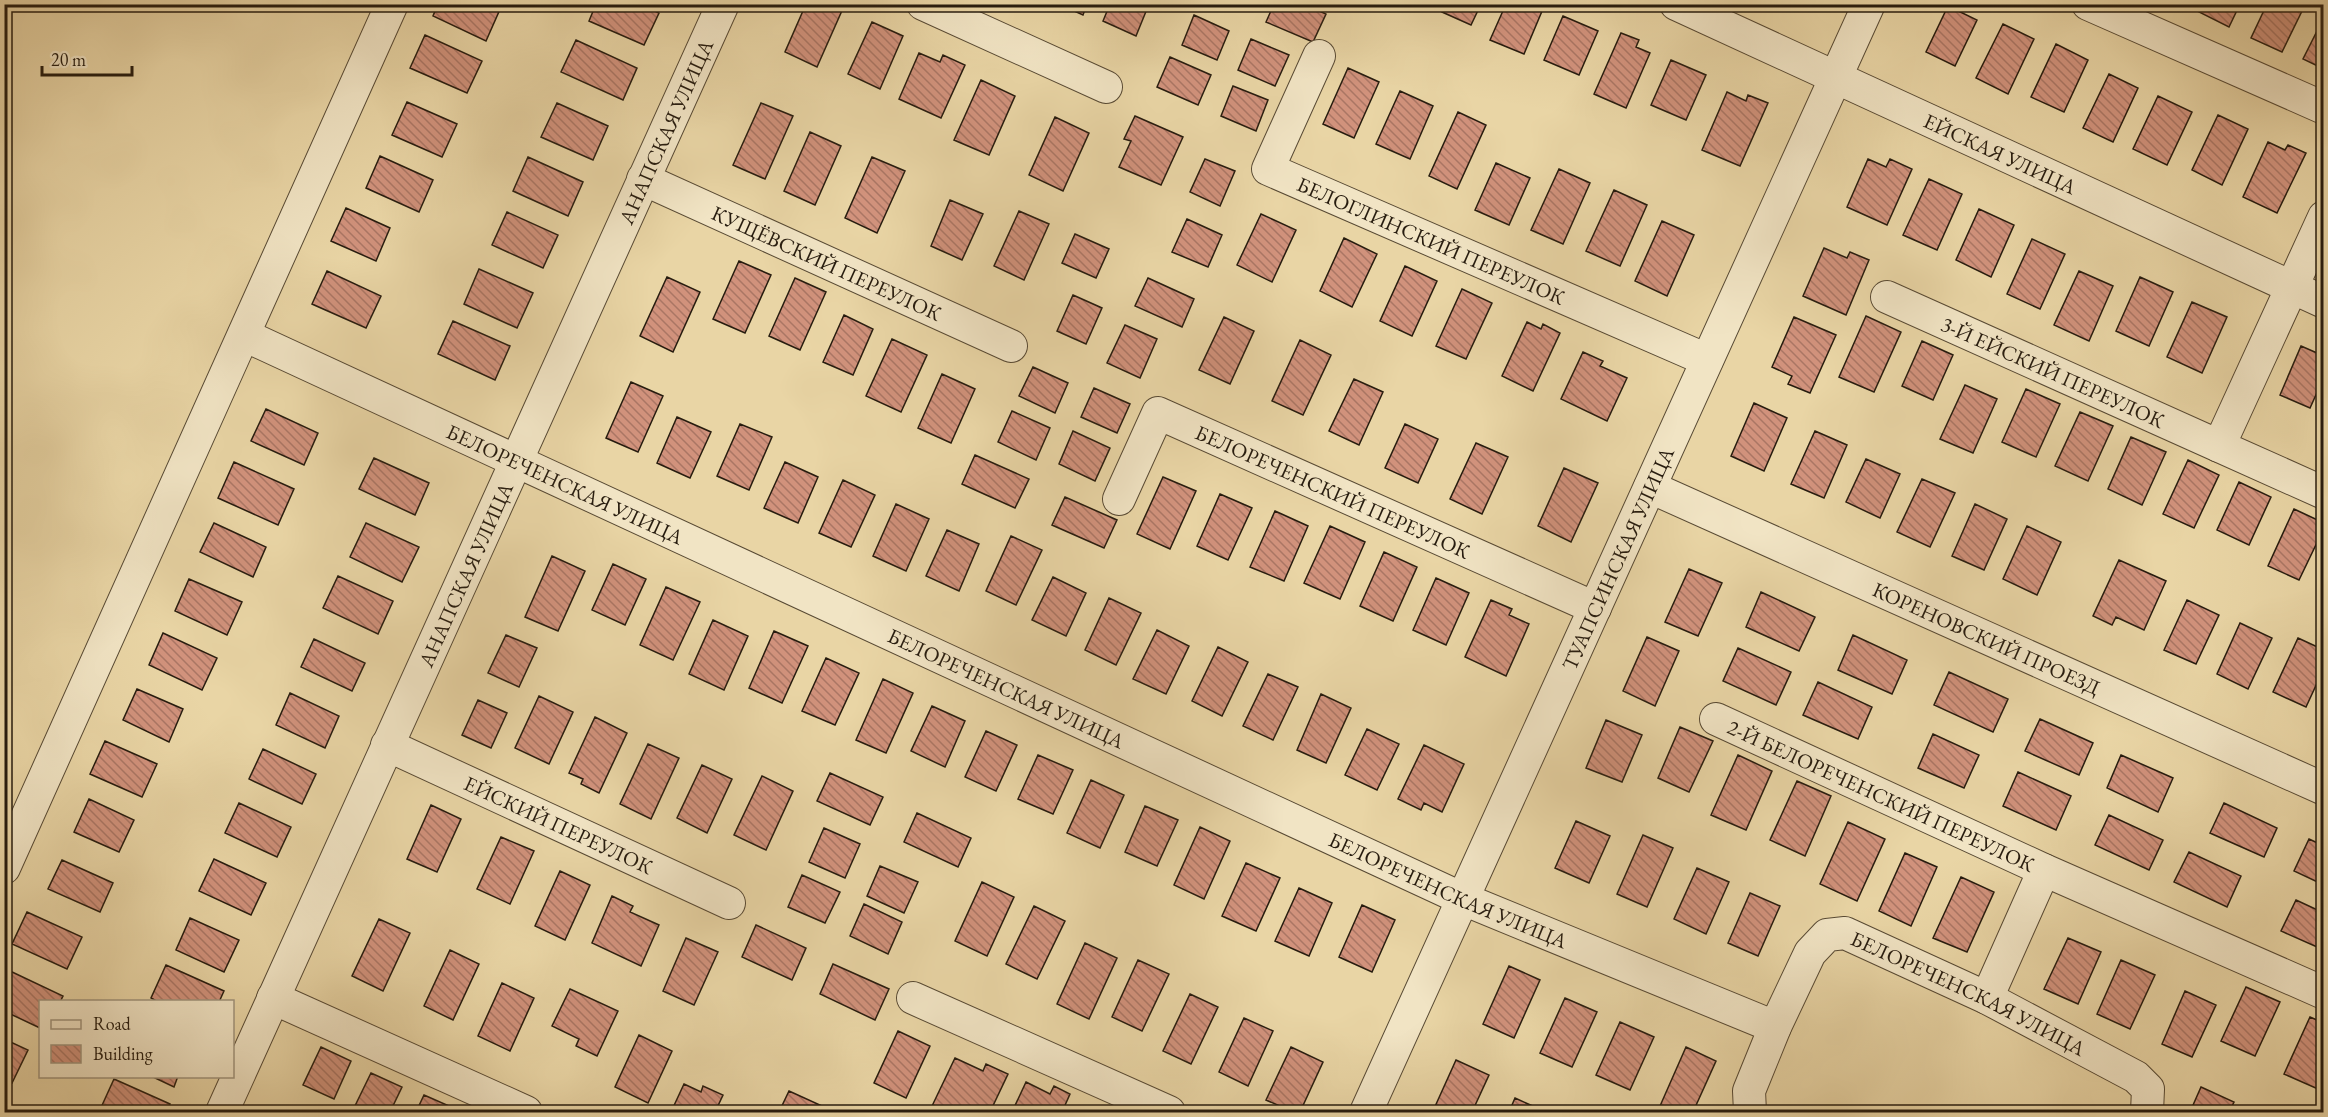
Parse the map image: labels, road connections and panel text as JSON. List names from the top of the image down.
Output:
{
  "streets": {
    "street": [
      "АНАПСКАЯ УЛИЦА",
      "ЕЙСКАЯ УЛИЦА",
      "БЕЛОГЛИНСКИЙ ПЕРЕУЛОК",
      "КУЩЁВСКИЙ ПЕРЕУЛОК",
      "3-Й ЕЙСКИЙ ПЕРЕУЛОК",
      "БЕЛОРЕЧЕНСКАЯ УЛИЦА",
      "БЕЛОРЕЧЕНСКИЙ ПЕРЕУЛОК",
      "ТУАПСИНСКАЯ УЛИЦА",
      "КОРЕНОВСКИЙ ПРОЕЗД",
      "2-Й БЕЛОРЕЧЕНСКИЙ ПЕРЕУЛОК",
      "ЕЙСКИЙ ПЕРЕУЛОК"
    ]
  },
  "crossings": [
    ["АНАПСКАЯ УЛИЦА", "КУЩЁВСКИЙ ПЕРЕУЛОК"],
    ["АНАПСКАЯ УЛИЦА", "БЕЛОРЕЧЕНСКАЯ УЛИЦА"],
    ["АНАПСКАЯ УЛИЦА", "ЕЙСКИЙ ПЕРЕУЛОК"],
    ["ЕЙСКАЯ УЛИЦА", "ТУАПСИНСКАЯ УЛИЦА"],
    ["БЕЛОГЛИНСКИЙ ПЕРЕУЛОК", "ТУАПСИНСКАЯ УЛИЦА"],
    ["БЕЛОРЕЧЕНСКАЯ УЛИЦА", "ТУАПСИНСКАЯ УЛИЦА"],
    ["БЕЛОРЕЧЕНСКАЯ УЛИЦА", "2-Й БЕЛОРЕЧЕНСКИЙ ПЕРЕУЛОК"],
    ["БЕЛОРЕЧЕНСКИЙ ПЕРЕУЛОК", "ТУАПСИНСКАЯ УЛИЦА"],
    ["ТУАПСИНСКАЯ УЛИЦА", "КОРЕНОВСКИЙ ПРОЕЗД"]
  ],
  "legend": ["Road", "Building"],
  "scale_bar": "20 m"
}
